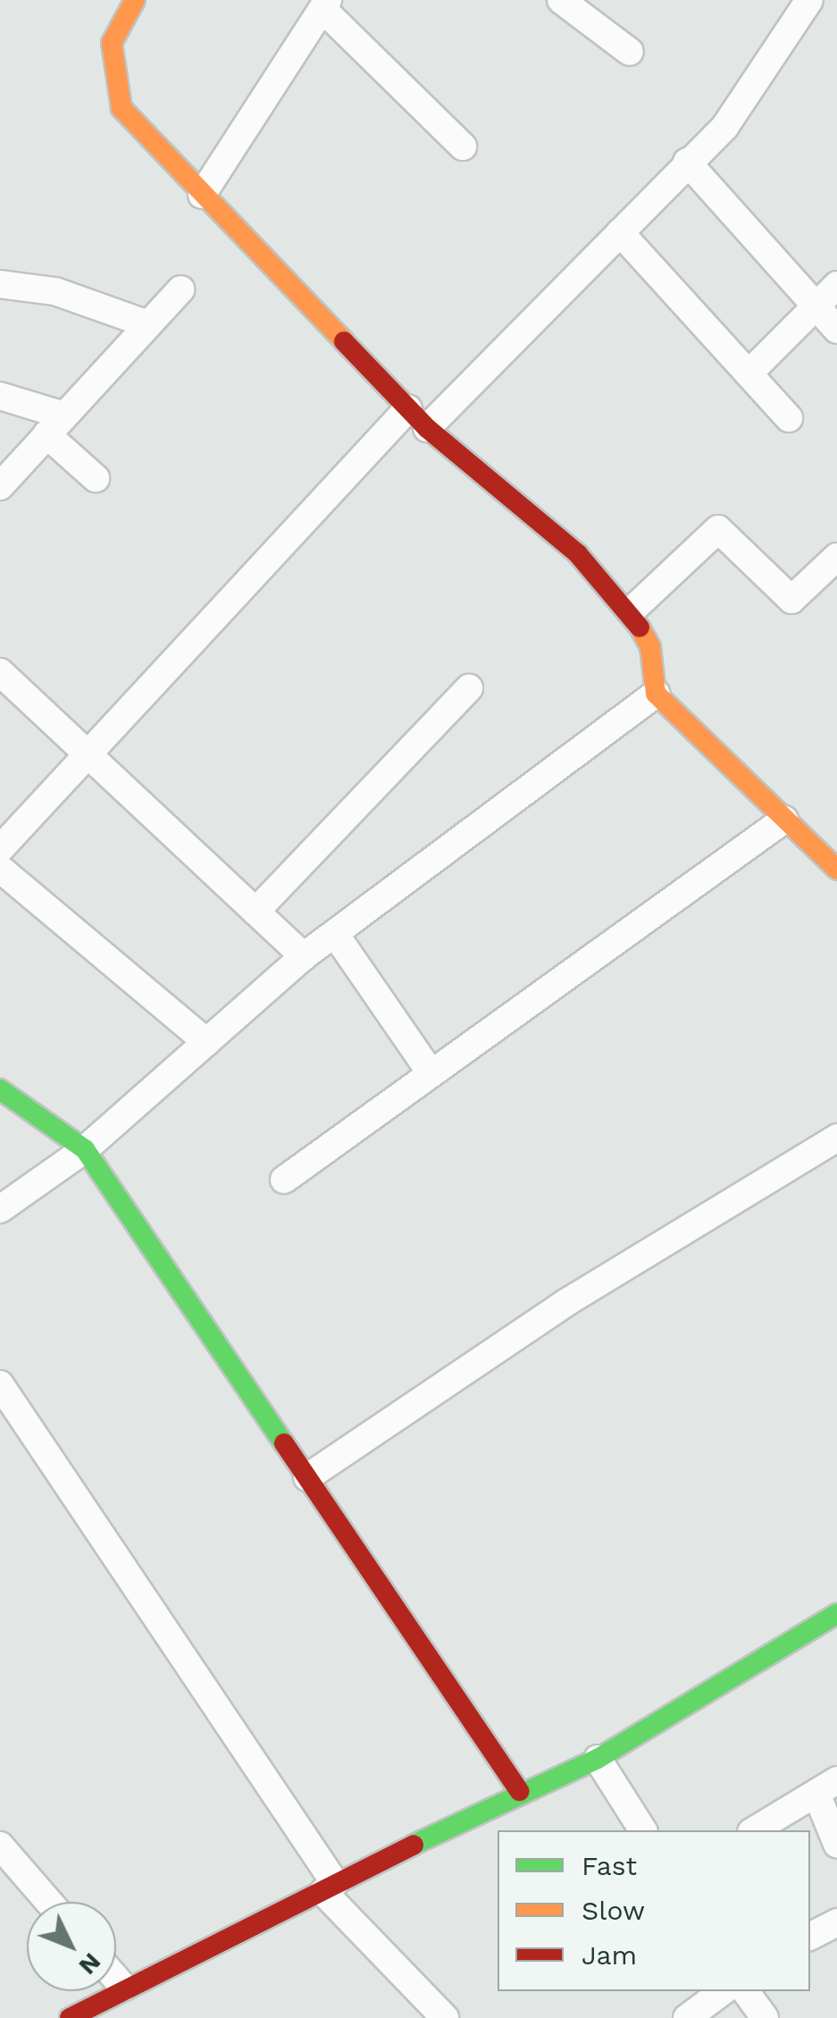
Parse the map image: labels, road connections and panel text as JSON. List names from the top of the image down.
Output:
{
  "legend": ["Fast", "Slow", "Jam"],
  "north": "bottom right"
}
